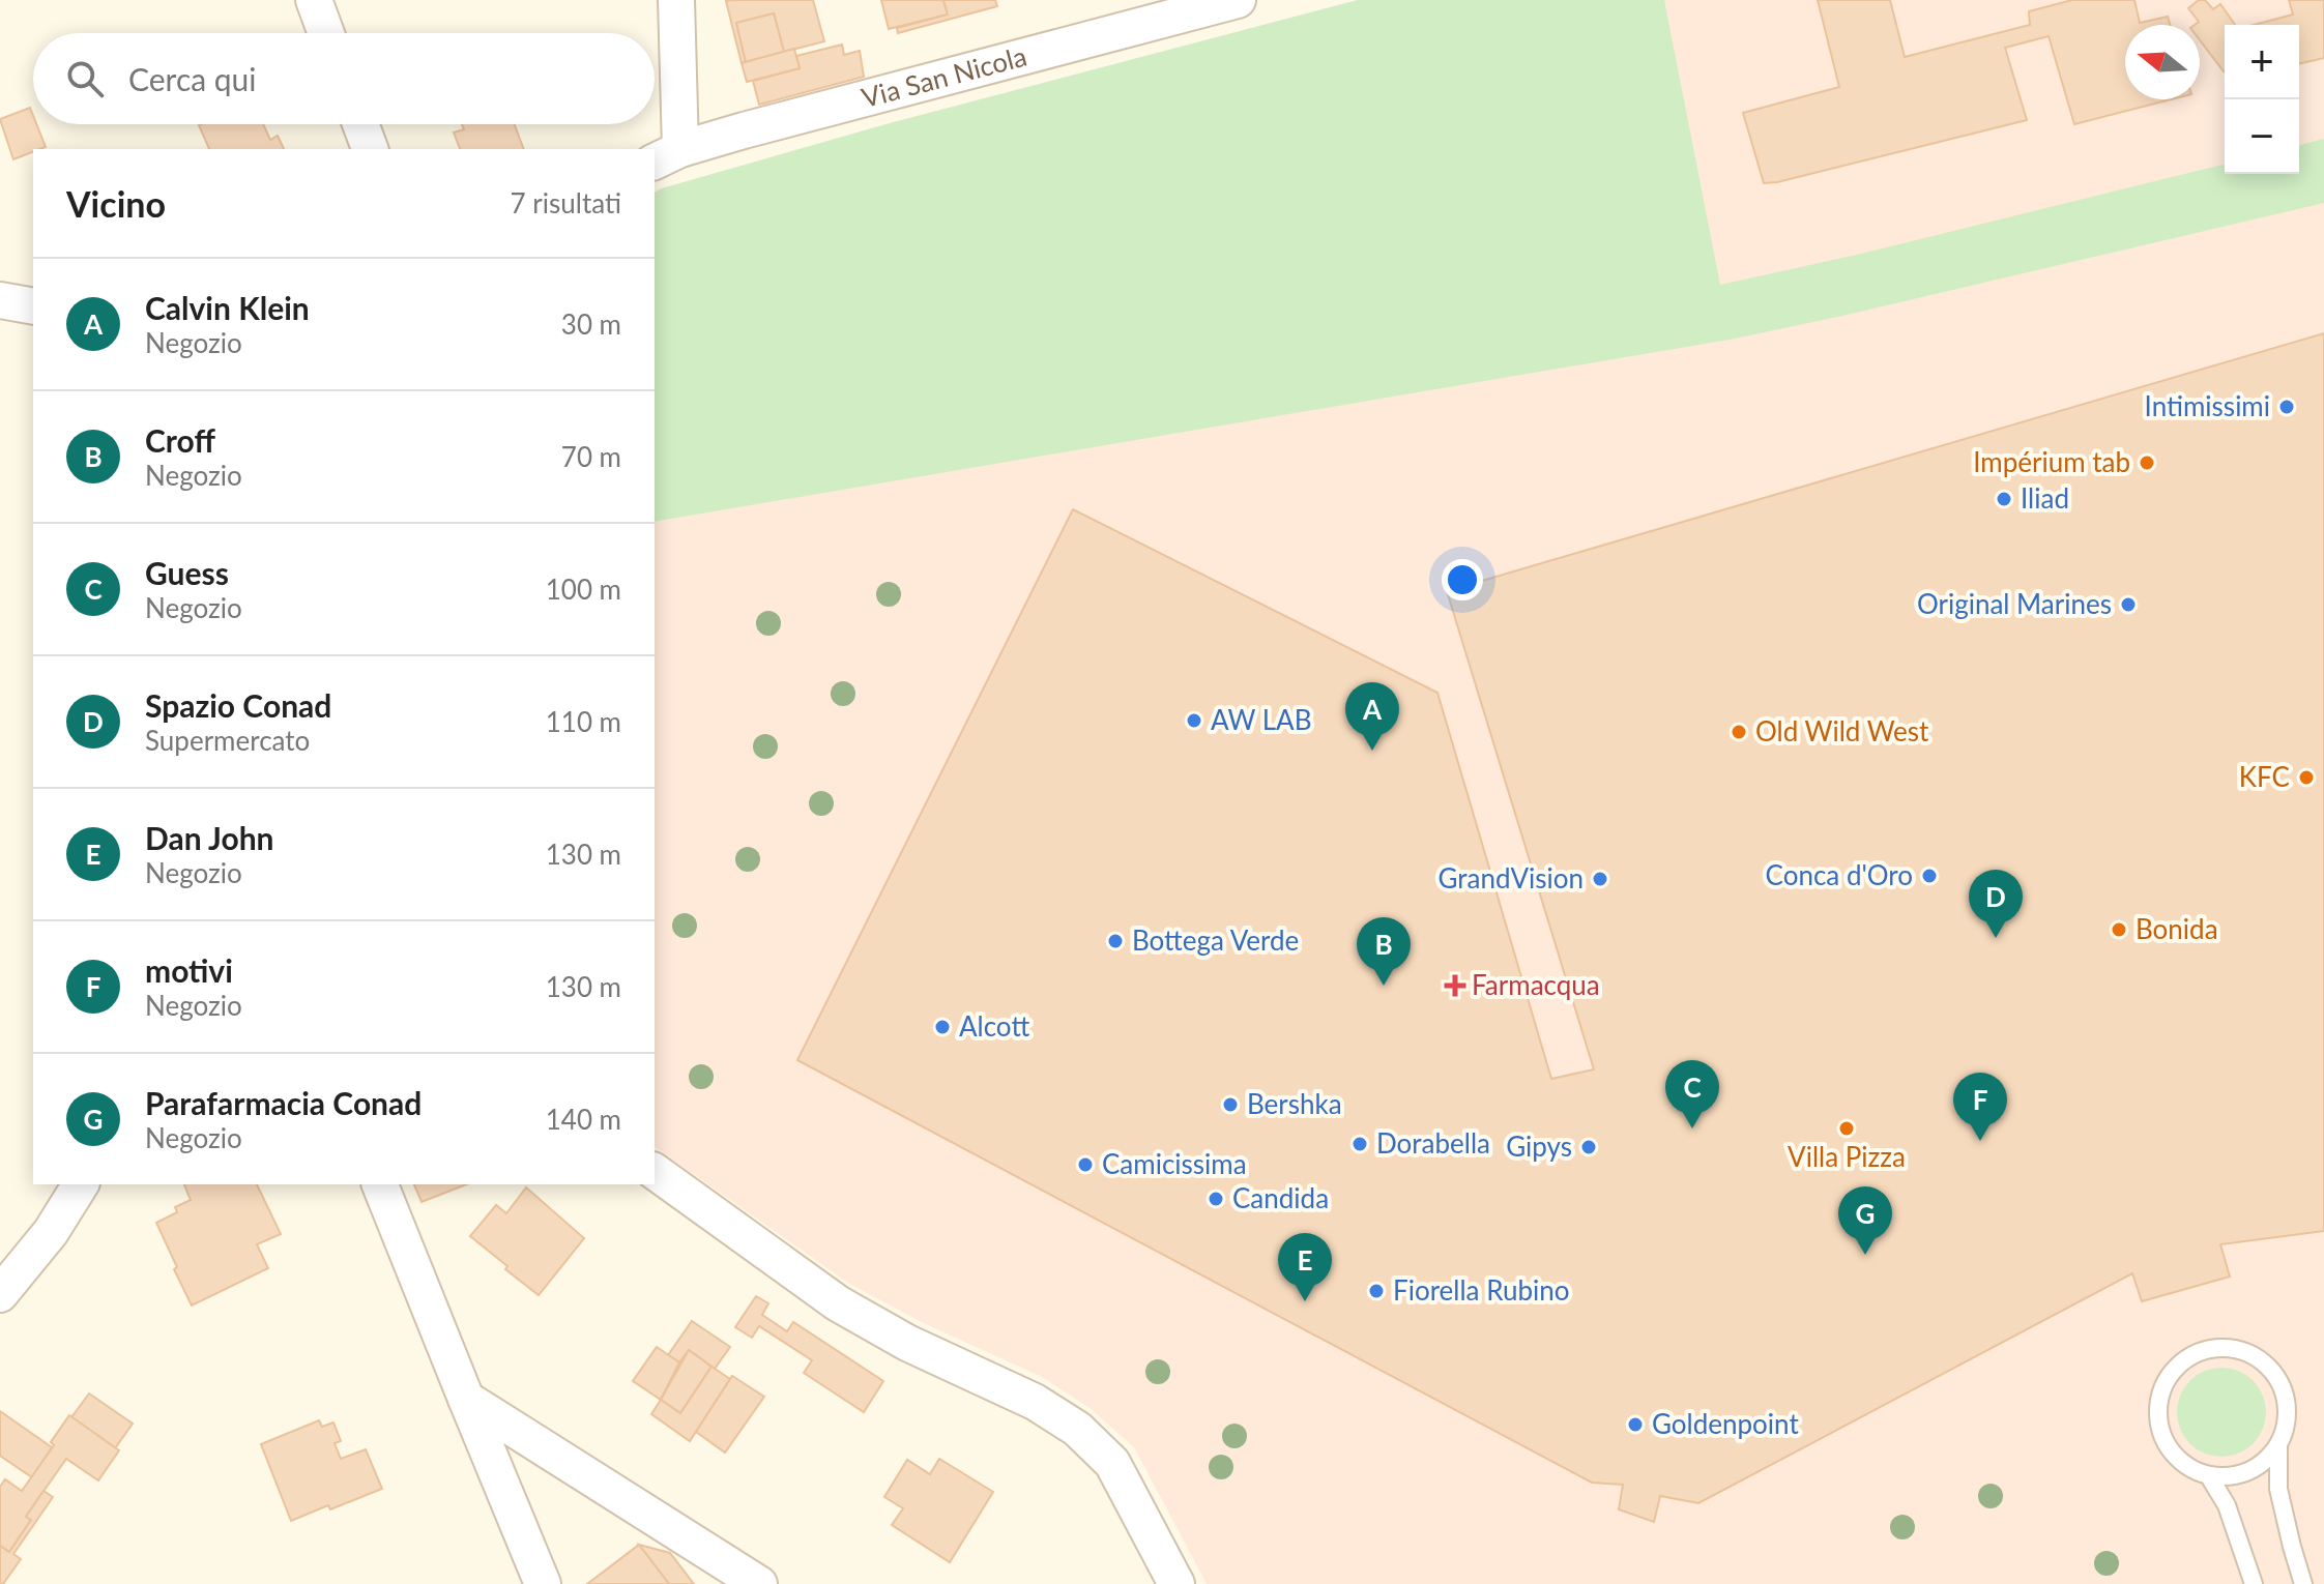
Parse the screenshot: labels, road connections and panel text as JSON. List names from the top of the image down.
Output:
{
  "streets": {
    "street": ["Via San Nicola"]
  },
  "places": {
    "other": [
      "Intimissimi",
      "Impérium tab",
      "Iliad",
      "Original Marines",
      "AW LAB",
      "Old Wild West",
      "KFC",
      "Conca d'Oro",
      "GrandVision",
      "Bonida",
      "Bottega Verde",
      "Alcott",
      "Bershka",
      "Villa Pizza",
      "Dorabella",
      "Gipys",
      "Camicissima",
      "Candida",
      "Fiorella Rubino",
      "Goldenpoint"
    ],
    "health": ["Farmacqua"]
  },
  "north": "left",
  "page": {
    "map_buttons": ["+", "−"],
    "search": "Cerca qui",
    "heading": ["Vicino", "7 risultati"],
    "list": [
      {
        "mark": "A",
        "name": "Calvin Klein",
        "note": "Negozio",
        "value": "30 m"
      },
      {
        "mark": "B",
        "name": "Croff",
        "note": "Negozio",
        "value": "70 m"
      },
      {
        "mark": "C",
        "name": "Guess",
        "note": "Negozio",
        "value": "100 m"
      },
      {
        "mark": "D",
        "name": "Spazio Conad",
        "note": "Supermercato",
        "value": "110 m"
      },
      {
        "mark": "E",
        "name": "Dan John",
        "note": "Negozio",
        "value": "130 m"
      },
      {
        "mark": "F",
        "name": "motivi",
        "note": "Negozio",
        "value": "130 m"
      },
      {
        "mark": "G",
        "name": "Parafarmacia Conad",
        "note": "Negozio",
        "value": "140 m"
      }
    ],
    "pins": [
      "A",
      "D",
      "B",
      "C",
      "F",
      "G",
      "E"
    ]
  }
}
